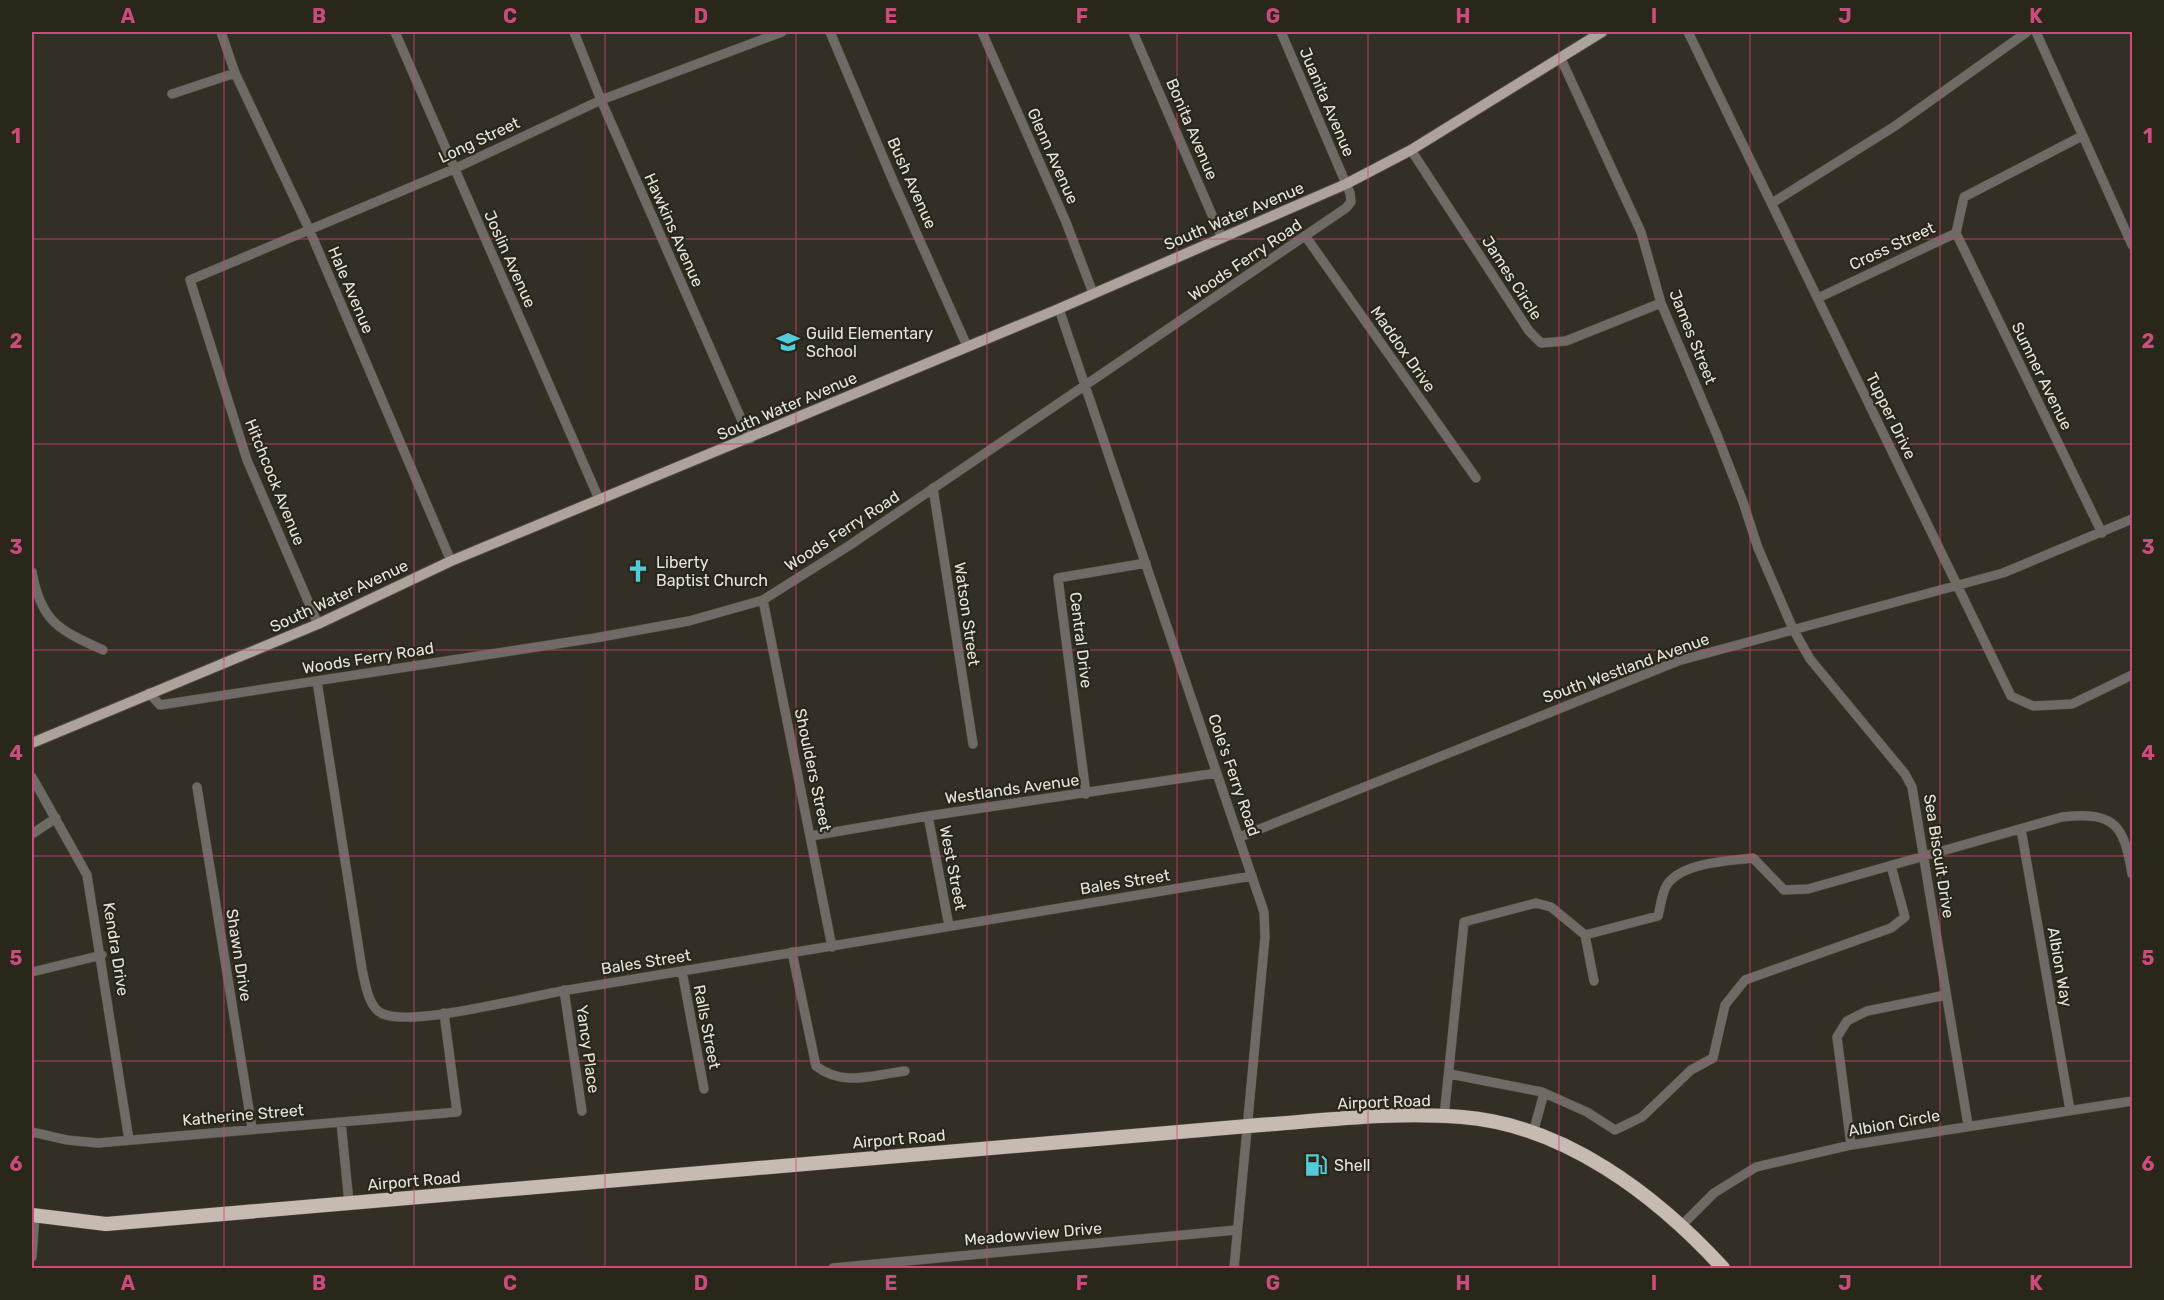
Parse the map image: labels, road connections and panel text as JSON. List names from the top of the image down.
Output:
{
  "streets": {
    "highway": ["Airport Road"],
    "main road": ["South Water Avenue"],
    "street": [
      "Juanita Avenue",
      "Bonita Avenue",
      "Long Street",
      "Glenn Avenue",
      "Bush Avenue",
      "Hawkins Avenue",
      "Cross Street",
      "Joslin Avenue",
      "Woods Ferry Road",
      "James Circle",
      "Hale Avenue",
      "James Street",
      "Maddox Drive",
      "Sumner Avenue",
      "Tupper Drive",
      "Hitchcock Avenue",
      "Watson Street",
      "Central Drive",
      "South Westland Avenue",
      "Shoulders Street",
      "Cole's Ferry Road",
      "Westlands Avenue",
      "Sea Biscuit Drive",
      "West Street",
      "Bales Street",
      "Kendra Drive",
      "Shawn Drive",
      "Albion Way",
      "Ralls Street",
      "Yancy Place",
      "Katherine Street",
      "Albion Circle",
      "Meadowview Drive"
    ]
  },
  "crossings": [
    ["Juanita Avenue", "South Water Avenue"],
    ["Juanita Avenue", "Woods Ferry Road"],
    ["Bonita Avenue", "South Water Avenue"],
    ["Long Street", "Hawkins Avenue"],
    ["Long Street", "Joslin Avenue"],
    ["Long Street", "Hale Avenue"],
    ["Long Street", "Hitchcock Avenue"],
    ["Glenn Avenue", "South Water Avenue"],
    ["Bush Avenue", "South Water Avenue"],
    ["South Water Avenue", "Hawkins Avenue"],
    ["South Water Avenue", "Joslin Avenue"],
    ["South Water Avenue", "Woods Ferry Road"],
    ["South Water Avenue", "James Circle"],
    ["South Water Avenue", "Hale Avenue"],
    ["South Water Avenue", "James Street"],
    ["South Water Avenue", "Hitchcock Avenue"],
    ["South Water Avenue", "Cole's Ferry Road"],
    ["Cross Street", "Sumner Avenue"],
    ["Cross Street", "Tupper Drive"],
    ["Woods Ferry Road", "Maddox Drive"],
    ["Woods Ferry Road", "Watson Street"],
    ["Woods Ferry Road", "Shoulders Street"],
    ["Woods Ferry Road", "Cole's Ferry Road"],
    ["Woods Ferry Road", "Bales Street"],
    ["James Circle", "James Street"],
    ["James Street", "South Westland Avenue"],
    ["James Street", "Sea Biscuit Drive"],
    ["Sumner Avenue", "South Westland Avenue"],
    ["Tupper Drive", "South Westland Avenue"],
    ["Central Drive", "Cole's Ferry Road"],
    ["Central Drive", "Westlands Avenue"],
    ["South Westland Avenue", "Cole's Ferry Road"],
    ["South Westland Avenue", "Sea Biscuit Drive"],
    ["Shoulders Street", "Westlands Avenue"],
    ["Shoulders Street", "Bales Street"],
    ["Cole's Ferry Road", "Westlands Avenue"],
    ["Cole's Ferry Road", "Bales Street"],
    ["Cole's Ferry Road", "Airport Road"],
    ["Cole's Ferry Road", "Meadowview Drive"],
    ["Westlands Avenue", "West Street"],
    ["Sea Biscuit Drive", "Albion Circle"],
    ["West Street", "Bales Street"],
    ["Bales Street", "Ralls Street"],
    ["Bales Street", "Yancy Place"],
    ["Bales Street", "Katherine Street"],
    ["Kendra Drive", "Katherine Street"],
    ["Shawn Drive", "Katherine Street"],
    ["Albion Way", "Albion Circle"],
    ["Airport Road", "Albion Circle"]
  ],
  "places": {
    "school or university": ["Guild Elementary School"],
    "church": ["Liberty Baptist Church"],
    "fuel station": ["Shell"]
  },
  "grid": {
    "columns": [
      "A",
      "B",
      "C",
      "D",
      "E",
      "F",
      "G",
      "H",
      "I",
      "J",
      "K"
    ],
    "rows": [
      "1",
      "2",
      "3",
      "4",
      "5",
      "6"
    ]
  }
}
